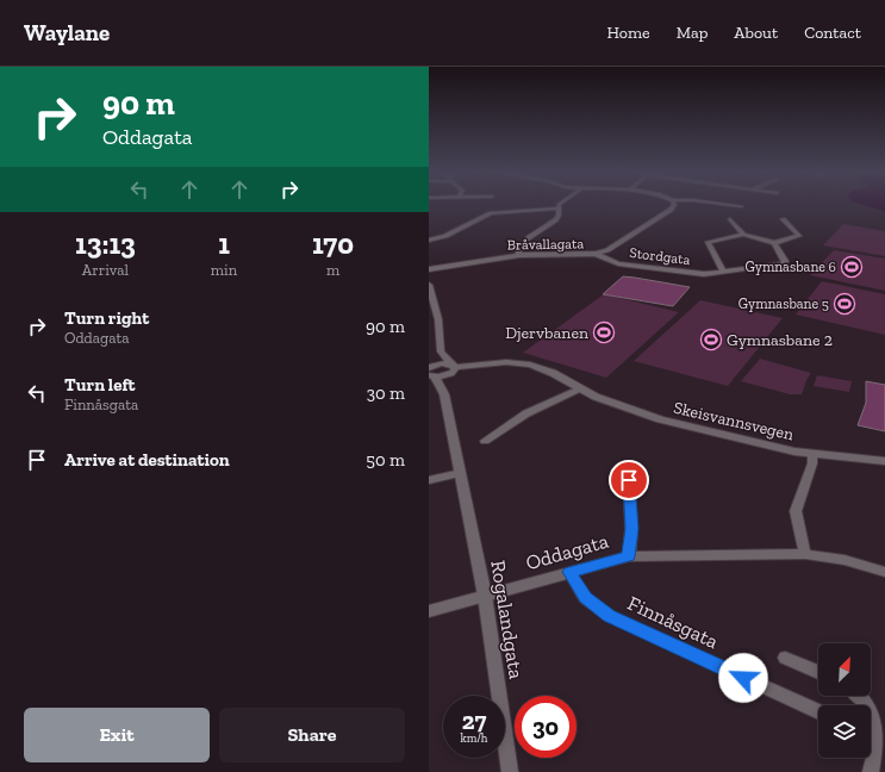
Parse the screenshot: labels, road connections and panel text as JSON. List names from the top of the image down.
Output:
{
  "streets": {
    "street": [
      "Bråvallagata",
      "Stordgata",
      "Skeisvannsvegen",
      "Oddagata",
      "Rogalandgata",
      "Finnåsgata"
    ]
  },
  "crossings": [
    ["Bråvallagata", "Stordgata"],
    ["Skeisvannsvegen", "Rogalandgata"],
    ["Oddagata", "Rogalandgata"],
    ["Oddagata", "Finnåsgata"]
  ],
  "places": {
    "sports": [
      "Gymnasbane 6",
      "Gymnasbane 5",
      "Djervbanen",
      "Gymnasbane 2"
    ]
  },
  "north": "top right",
  "page": {
    "header": "Waylane",
    "nav": [
      "Home",
      "Map",
      "About",
      "Contact"
    ],
    "turn": ["90 m", "Oddagata"],
    "eta": [
      "13:13",
      "Arrival",
      "1",
      "min",
      "170",
      "m"
    ],
    "list": [
      {
        "name": "Turn right",
        "note": "Oddagata",
        "value": "90 m"
      },
      {
        "name": "Turn left",
        "note": "Finnåsgata",
        "value": "30 m"
      },
      {
        "name": "Arrive at destination",
        "value": "50 m"
      }
    ],
    "speed": "27 km/h",
    "limit": "30",
    "buttons": ["Exit", "Share"]
  }
}
